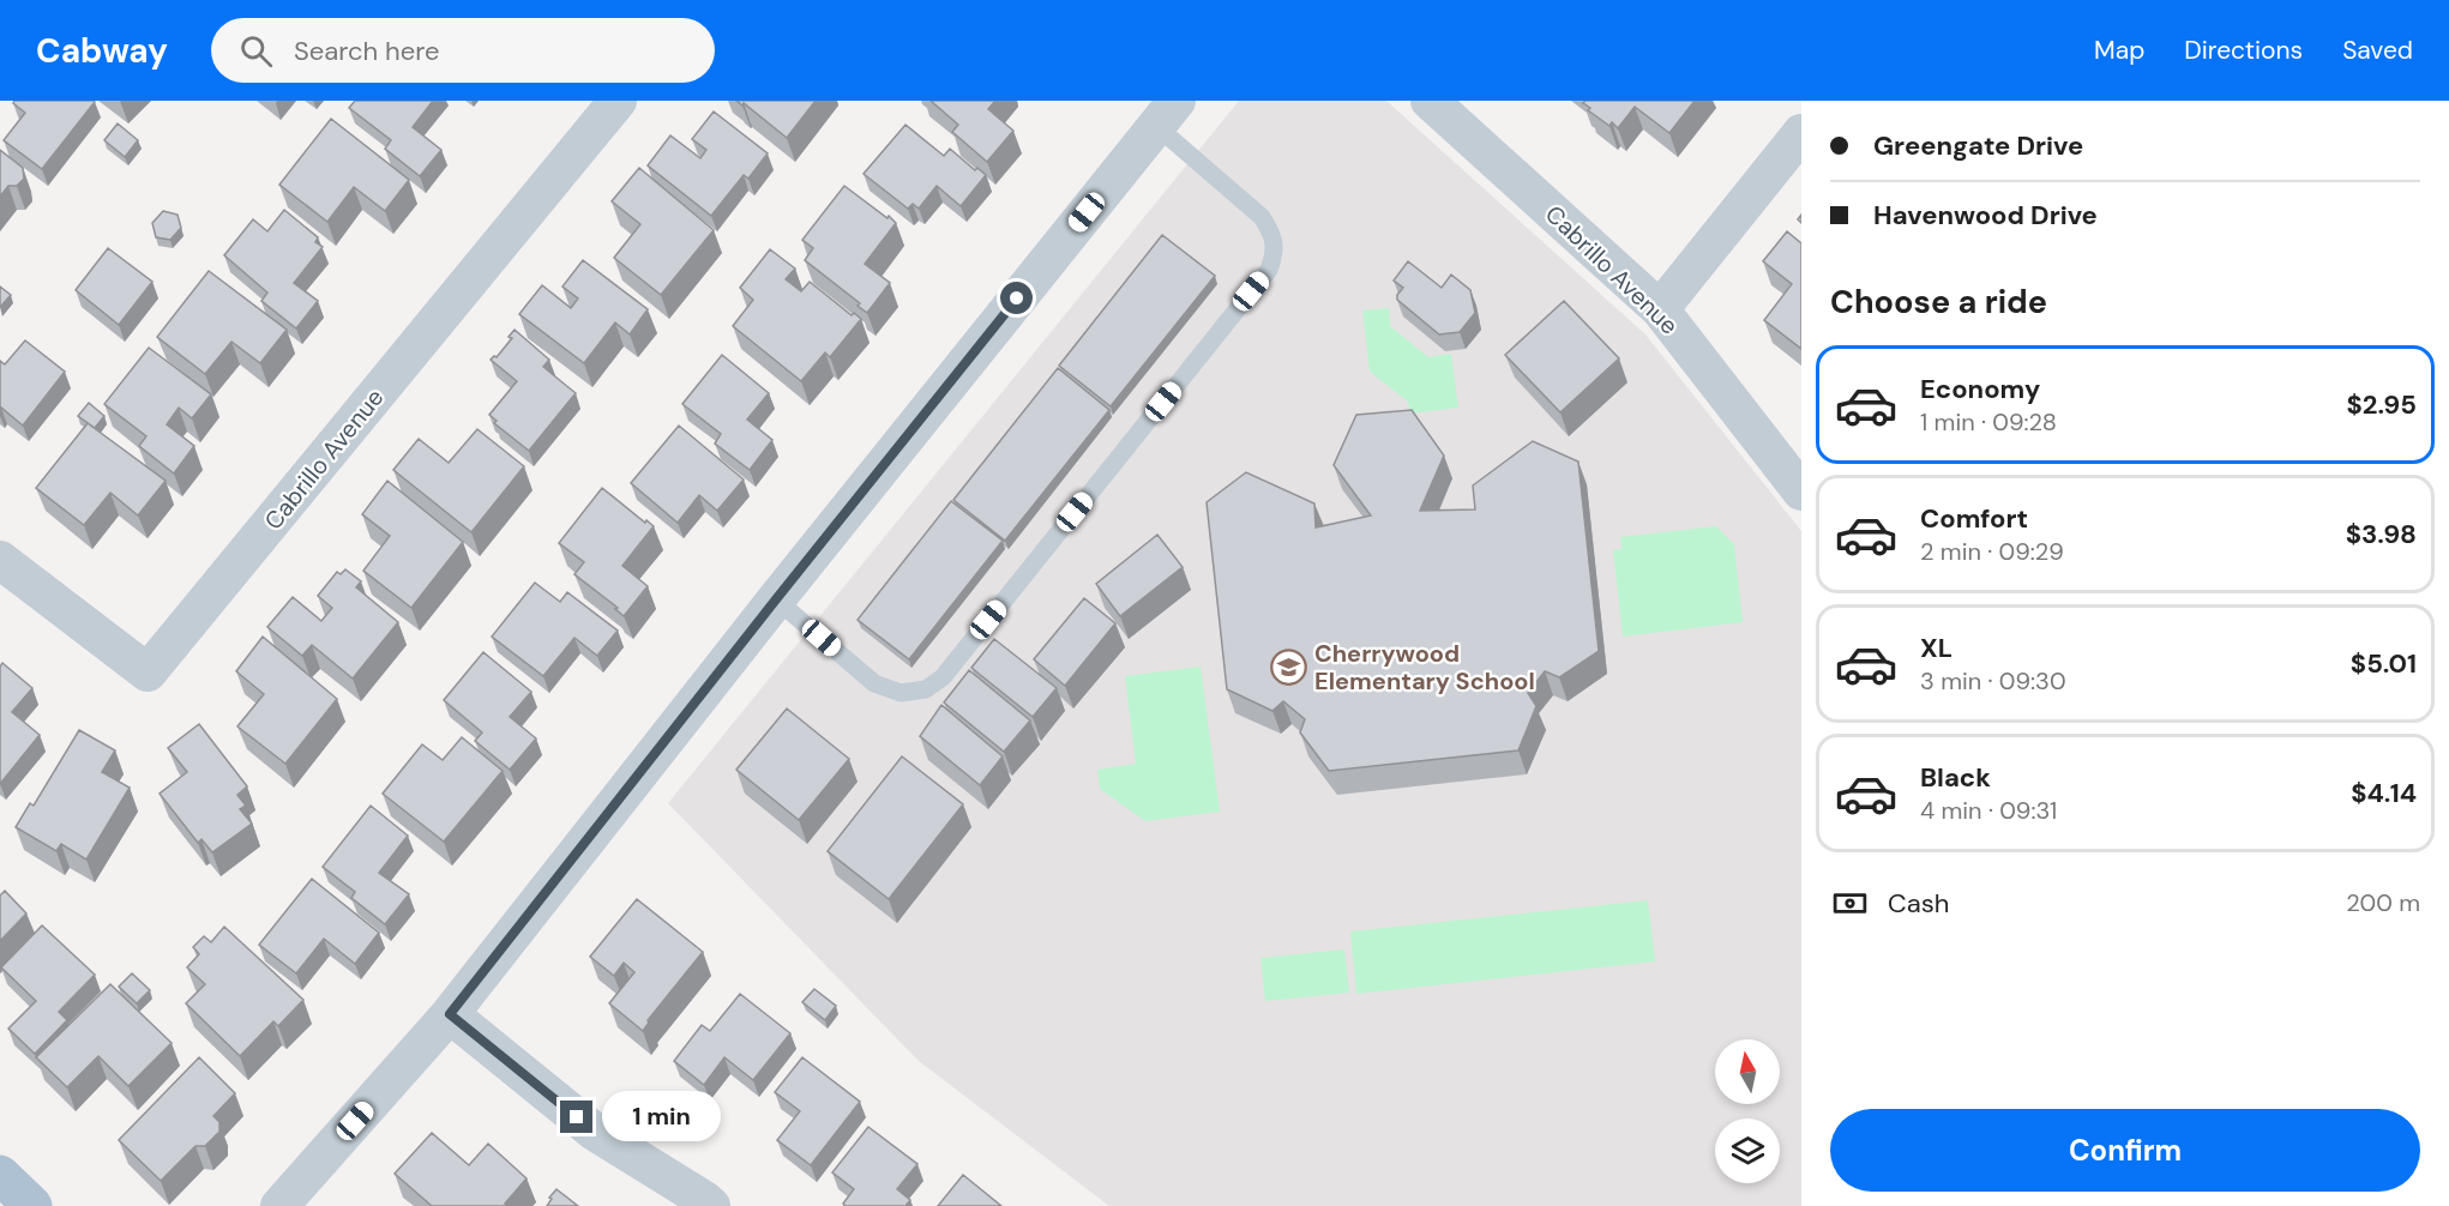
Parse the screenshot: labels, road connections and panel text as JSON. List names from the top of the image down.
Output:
{
  "streets": {
    "street": ["Cabrillo Avenue"]
  },
  "places": {
    "school or university": ["Cherrywood Elementary School"]
  },
  "north": "top",
  "page": {
    "header": "Cabway",
    "search": "Search here",
    "nav": ["Map", "Directions", "Saved"],
    "banner": ["Greengate Drive", "Havenwood Drive"],
    "heading": "Choose a ride",
    "list": [
      {
        "name": "Economy",
        "note": "1 min · 09:28",
        "value": "$2.95"
      },
      {
        "name": "Comfort",
        "note": "2 min · 09:29",
        "value": "$3.98"
      },
      {
        "name": "XL",
        "note": "3 min · 09:30",
        "value": "$5.01"
      },
      {
        "name": "Black",
        "note": "4 min · 09:31",
        "value": "$4.14"
      }
    ],
    "pay": ["Cash", "200 m"],
    "bubble": "1 min",
    "buttons": "Confirm"
  }
}
